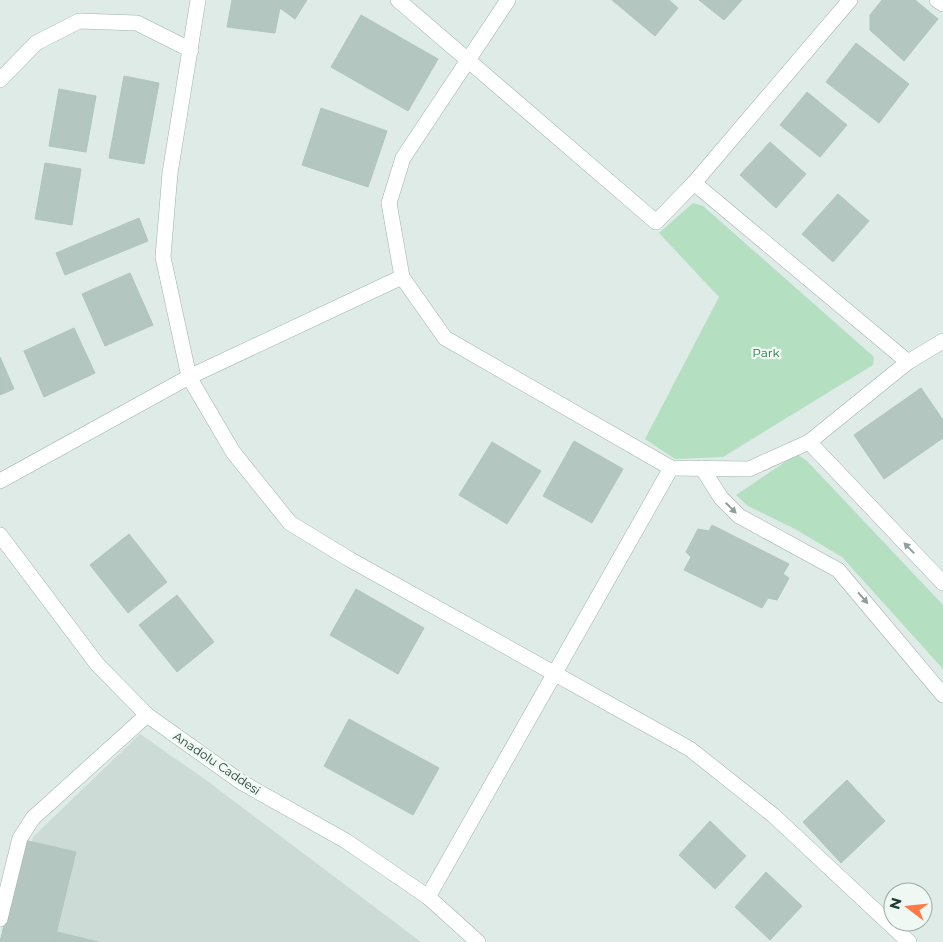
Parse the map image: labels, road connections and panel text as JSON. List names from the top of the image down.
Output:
{
  "streets": {
    "street": ["Anadolu Caddesi"]
  },
  "parks": ["Park"],
  "north": "left"
}
